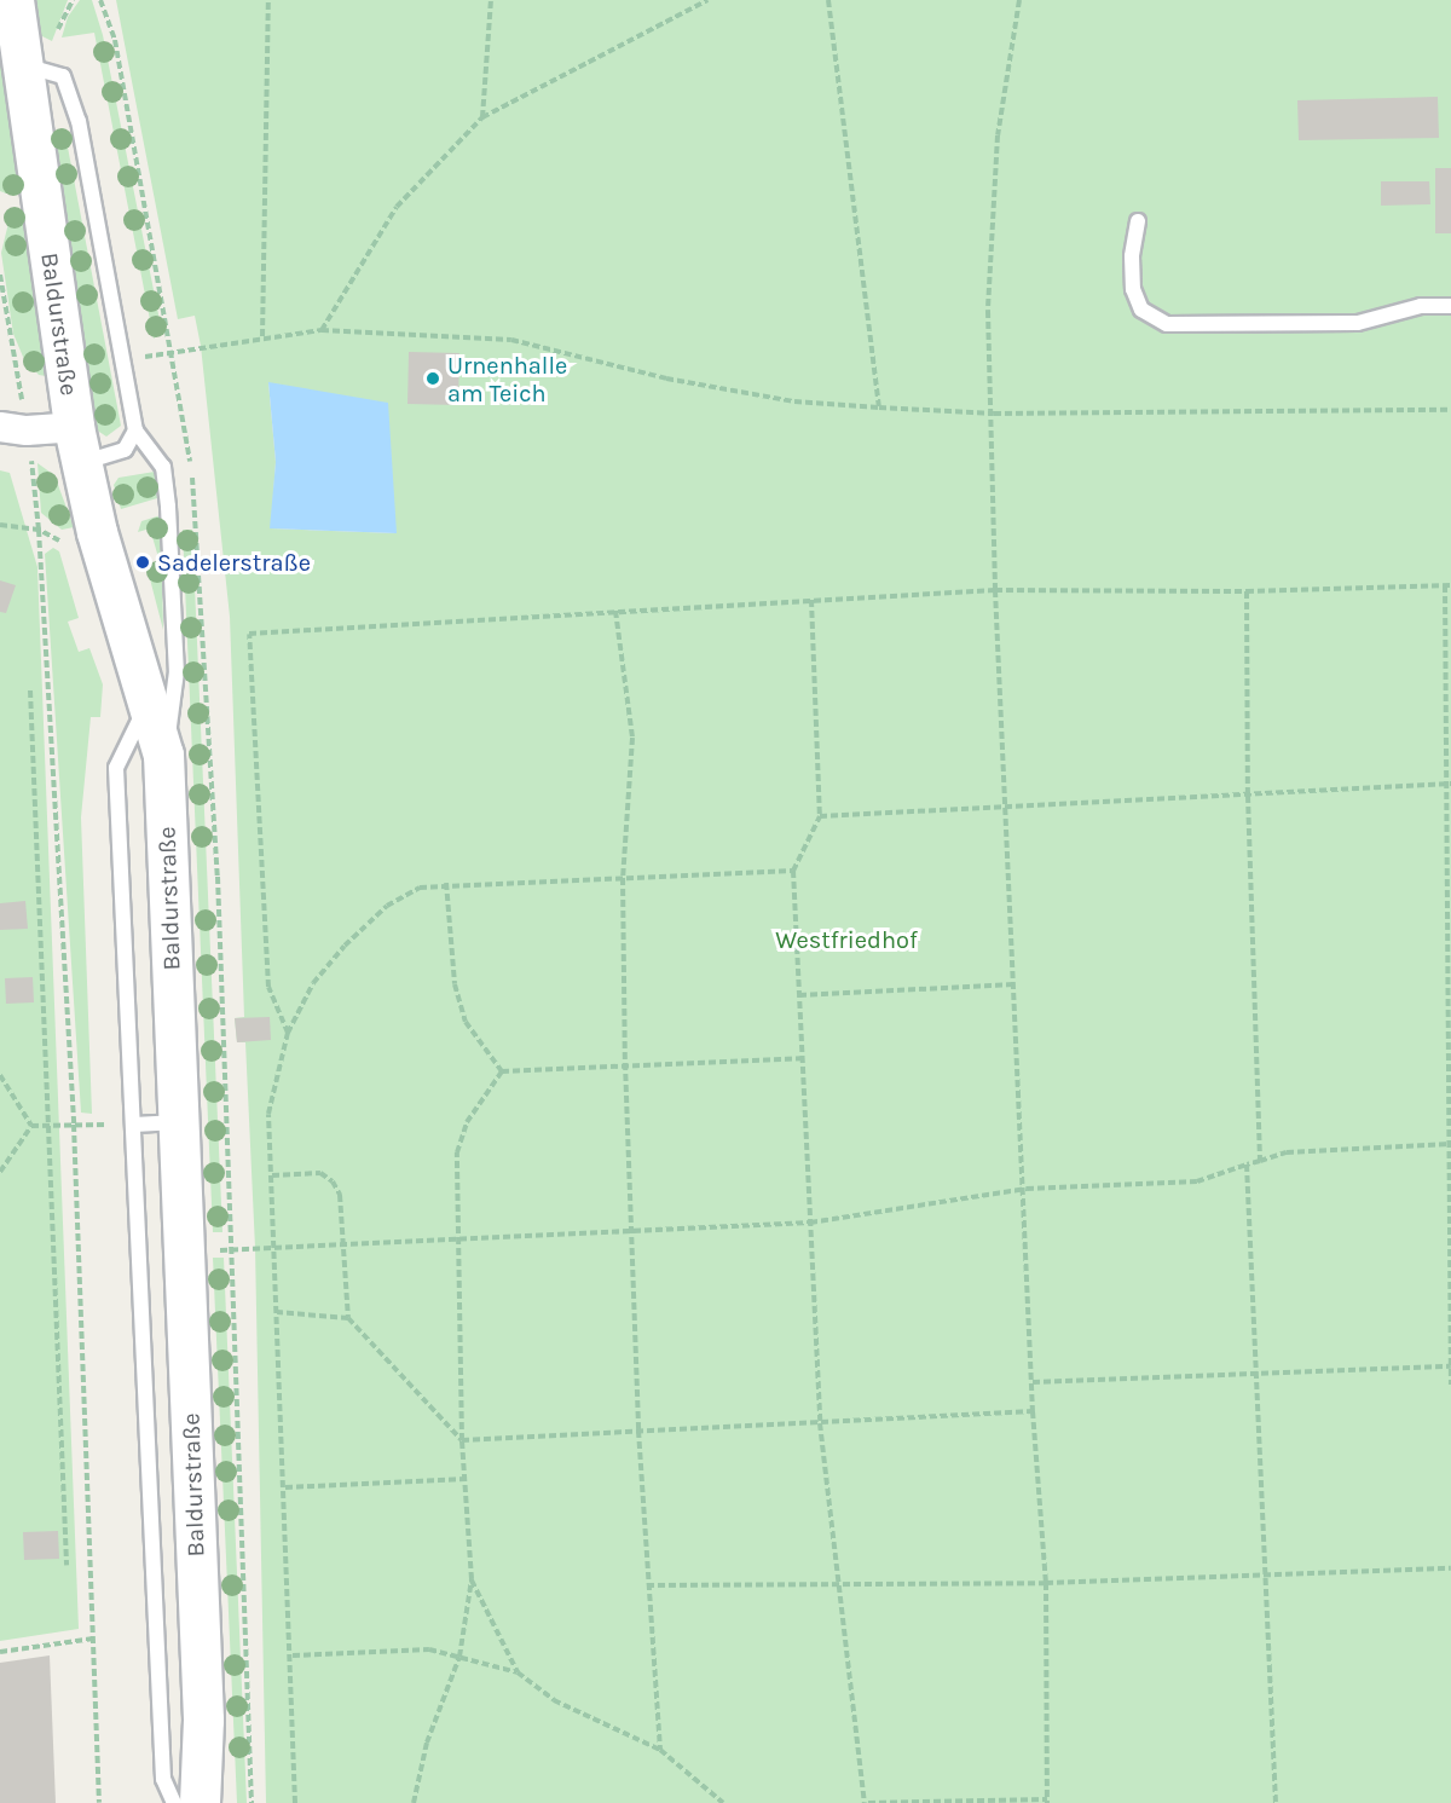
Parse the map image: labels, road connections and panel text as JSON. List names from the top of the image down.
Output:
{
  "streets": {
    "street": ["Baldurstraße"]
  },
  "parks": ["Westfriedhof"],
  "places": ["Urnenhalle am Teich", "Sadelerstraße"]
}
